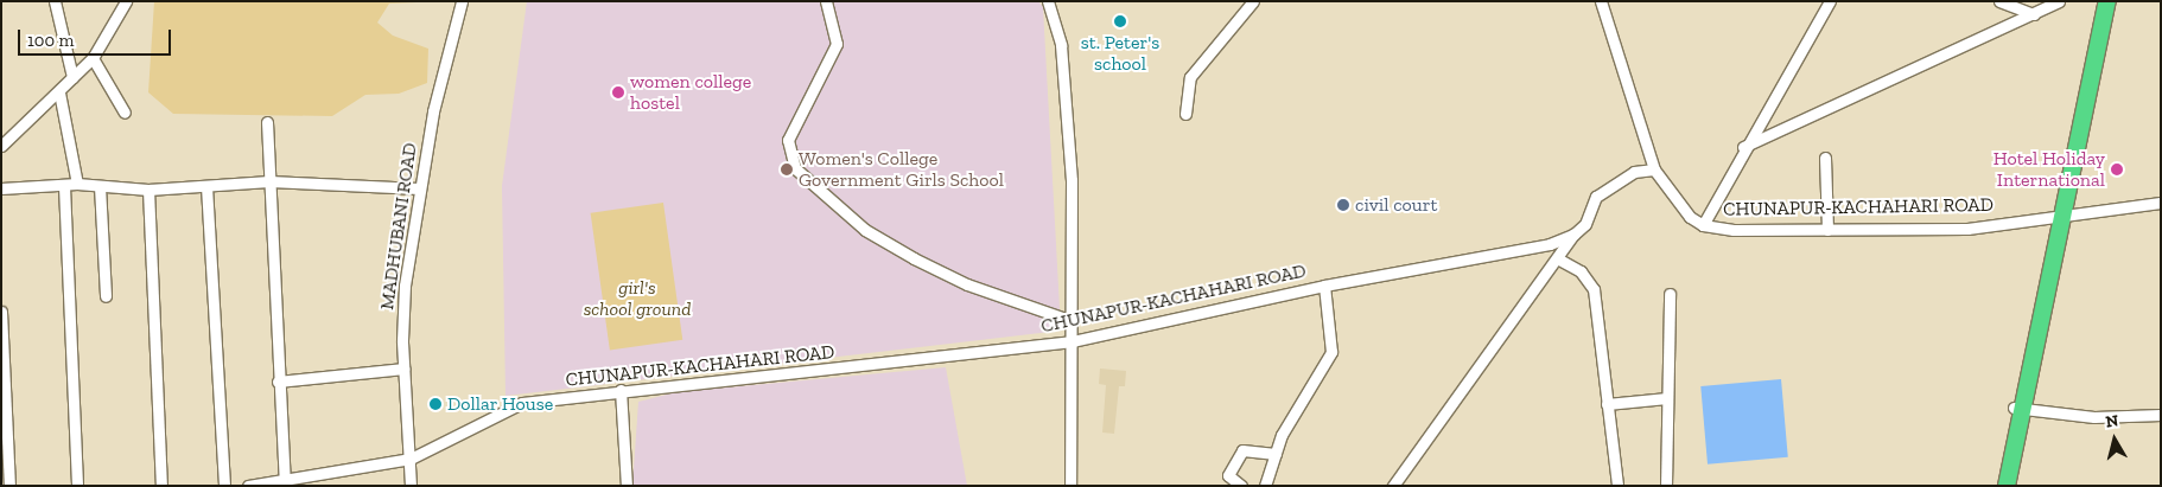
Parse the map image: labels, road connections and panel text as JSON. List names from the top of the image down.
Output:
{
  "streets": {
    "street": ["CHUNAPUR-KACHAHARI ROAD", "MADHUBANI ROAD"]
  },
  "crossings": [
    ["CHUNAPUR-KACHAHARI ROAD", "MADHUBANI ROAD"]
  ],
  "parks": ["girl's school ground"],
  "places": [
    "st. Peter's school",
    "women college hostel",
    "Women's College Government Girls School",
    "Hotel Holiday International",
    "civil court",
    "Dollar House"
  ],
  "scale_bar": "100 m",
  "north": "top"
}
